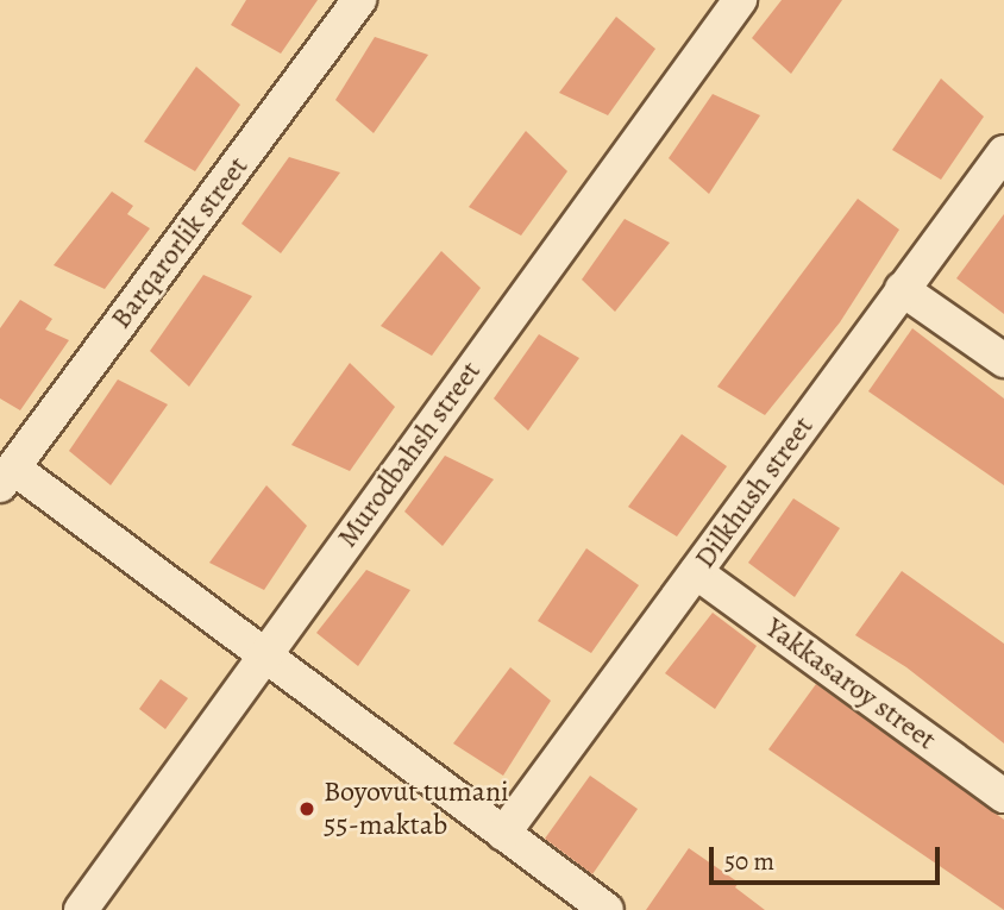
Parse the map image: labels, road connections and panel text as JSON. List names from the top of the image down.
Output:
{
  "streets": {
    "street": [
      "Barqarorlik street",
      "Murodbahsh street",
      "Dilkhush street",
      "Yakkasaroy street"
    ]
  },
  "crossings": [
    ["Dilkhush street", "Yakkasaroy street"]
  ],
  "places": ["Boyovut tumani 55-maktab"],
  "scale_bar": "50 m"
}
